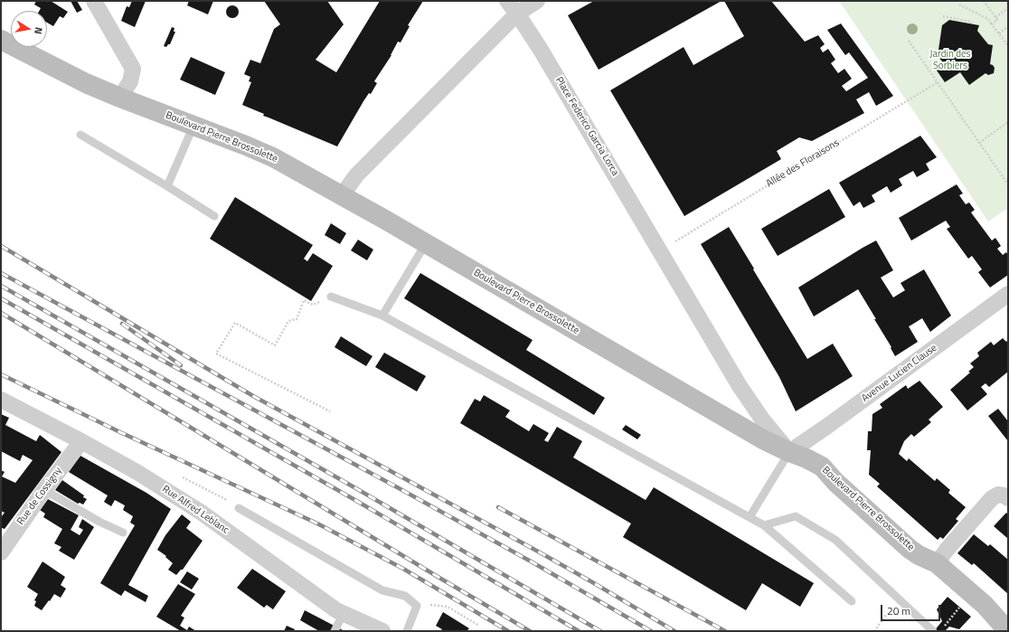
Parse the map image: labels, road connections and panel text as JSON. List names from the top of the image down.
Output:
{
  "streets": {
    "main road": ["Boulevard Pierre Brossolette"],
    "street": [
      "Place Federico Garcia Lorca",
      "Avenue Lucien Clause",
      "Rue de Cossigny",
      "Rue Alfred Leblanc"
    ],
    "path": ["Allée des Floraisons"]
  },
  "crossings": [
    ["Place Federico Garcia Lorca", "Boulevard Pierre Brossolette"],
    ["Place Federico Garcia Lorca", "Avenue Lucien Clause"],
    ["Boulevard Pierre Brossolette", "Avenue Lucien Clause"],
    ["Rue de Cossigny", "Rue Alfred Leblanc"]
  ],
  "parks": ["Jardin des Sorbiers"],
  "scale_bar": "20 m",
  "north": "right"
}
